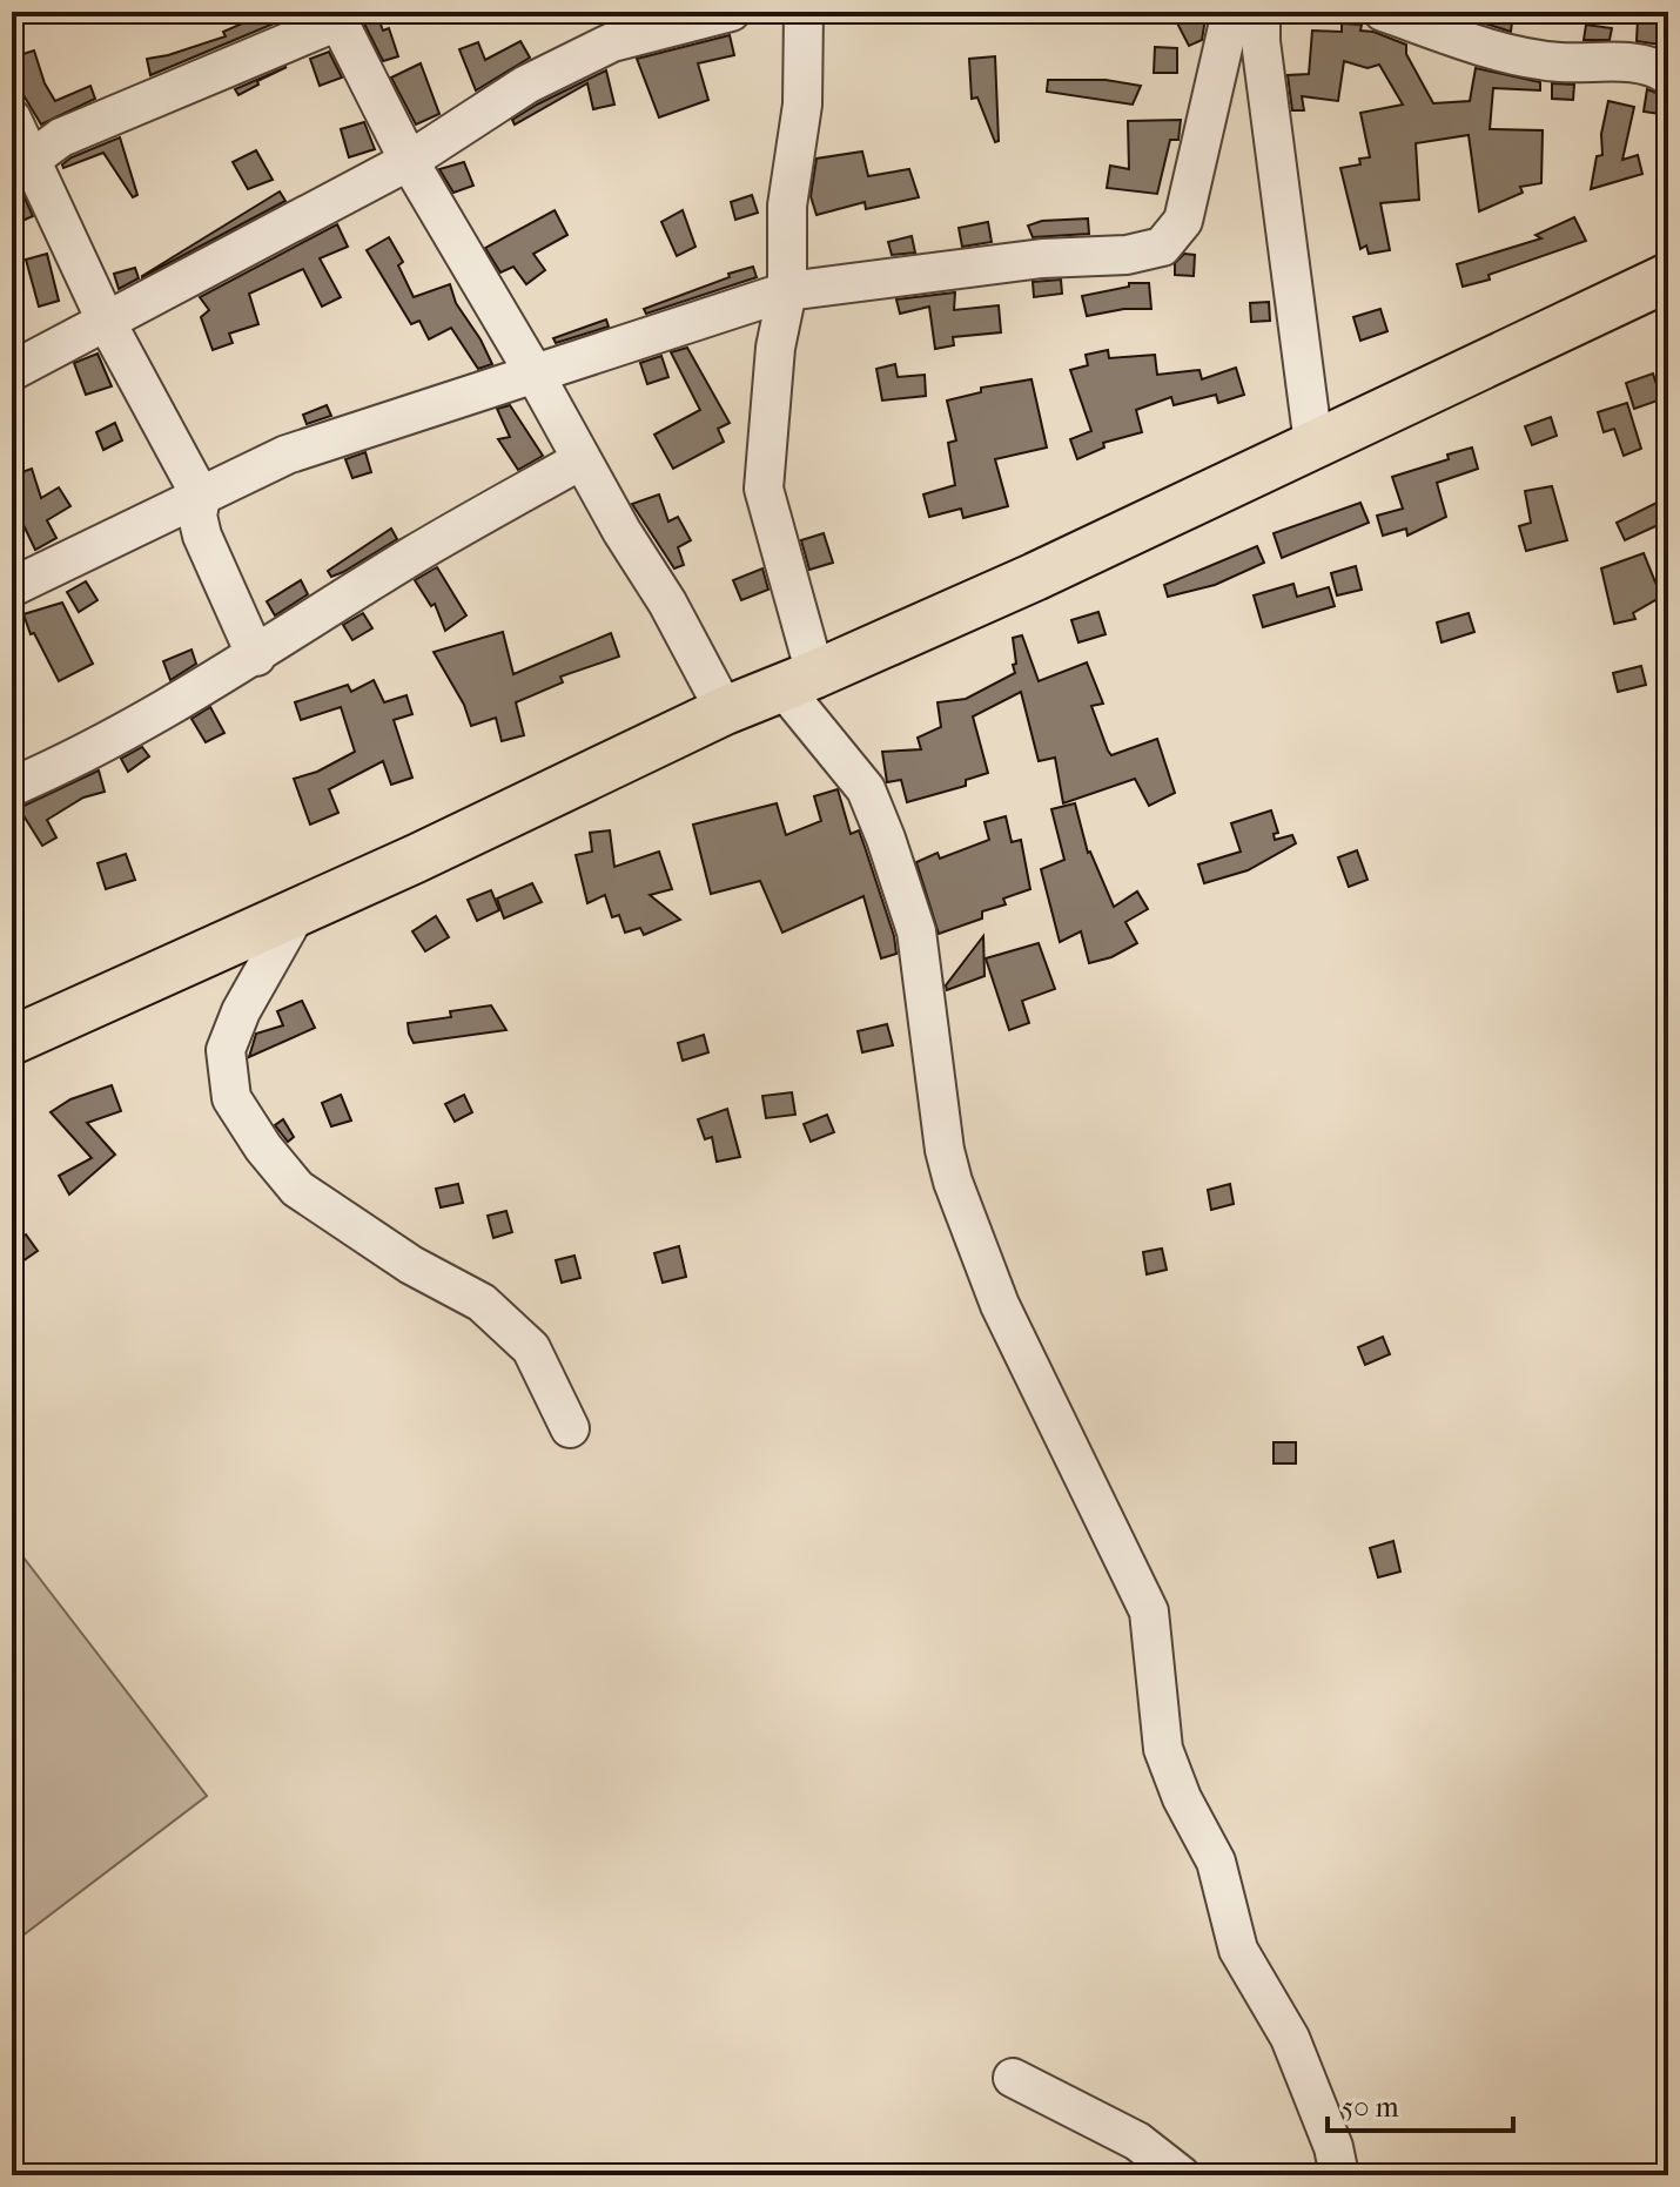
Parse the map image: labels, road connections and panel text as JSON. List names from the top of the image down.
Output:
{
  "scale_bar": "50 m"
}
